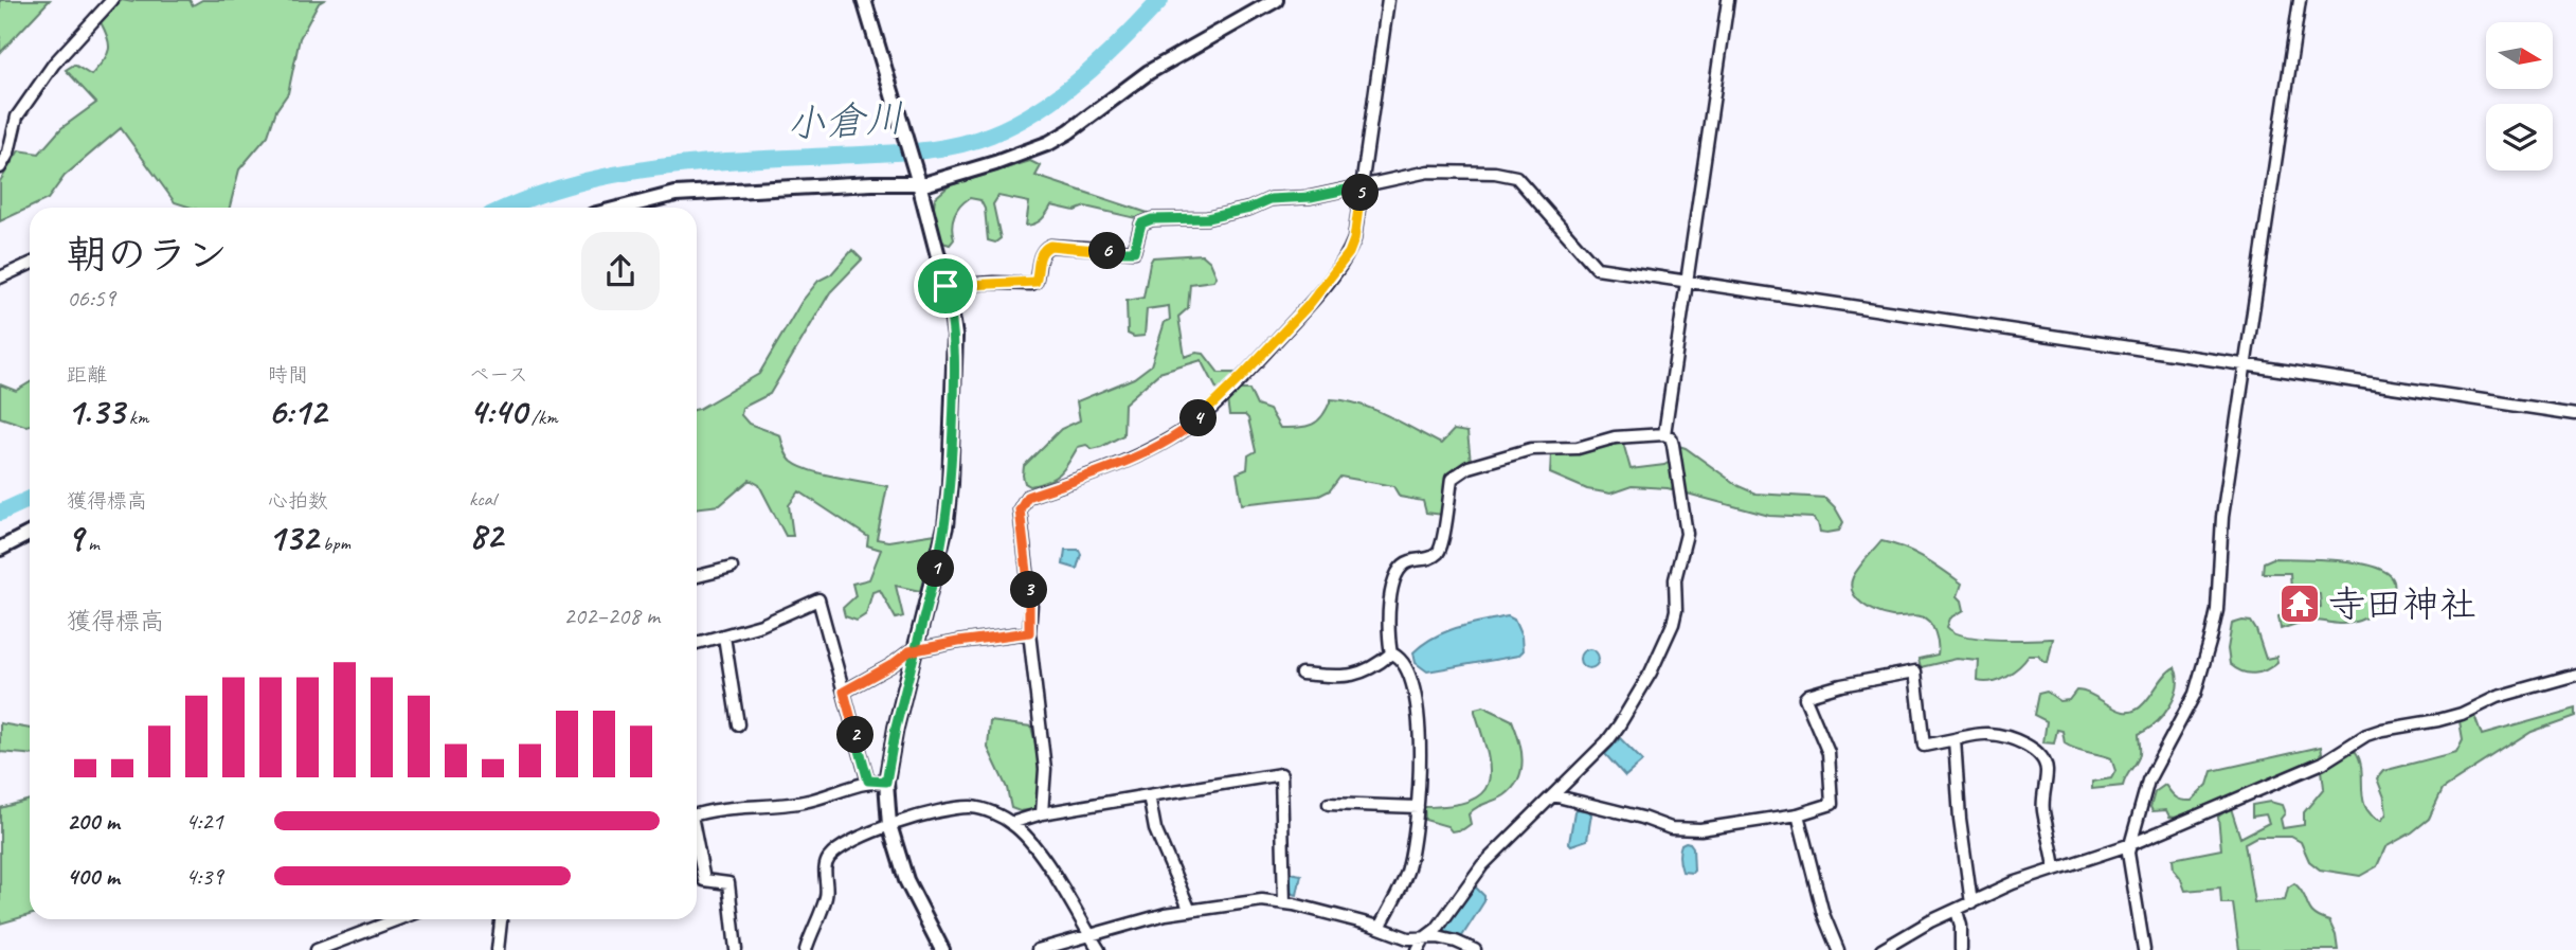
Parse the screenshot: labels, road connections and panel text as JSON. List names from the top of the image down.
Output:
{
  "water": ["小倉川"],
  "places": {
    "temple": ["寺田神社"]
  },
  "north": "right",
  "page": {
    "pins": [
      "5",
      "6",
      "4",
      "1",
      "3",
      "2"
    ],
    "heading": ["朝のラン", "06:59"],
    "stats": [
      ["距離", "1.33 km"],
      ["時間", "6:12"],
      ["ペース", "4:40 /km"],
      ["獲得標高", "9 m"],
      ["心拍数", "132 bpm"],
      ["kcal", "82"]
    ],
    "chart": ["獲得標高", "202–208 m"],
    "list": [
      {
        "name": "200 m",
        "note": "4:21"
      },
      {
        "name": "400 m",
        "note": "4:39"
      }
    ]
  }
}
